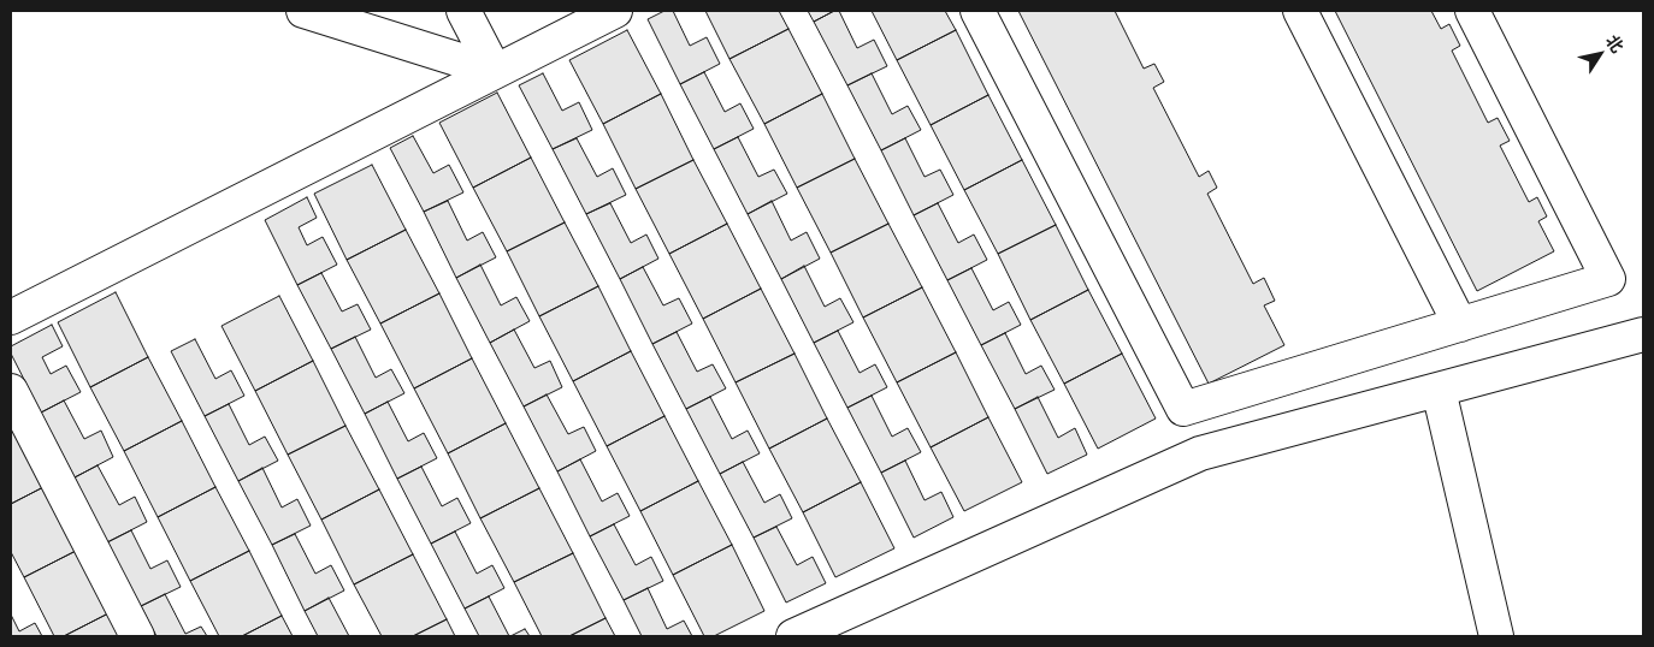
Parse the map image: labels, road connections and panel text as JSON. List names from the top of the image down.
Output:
{
  "north": "top right"
}
